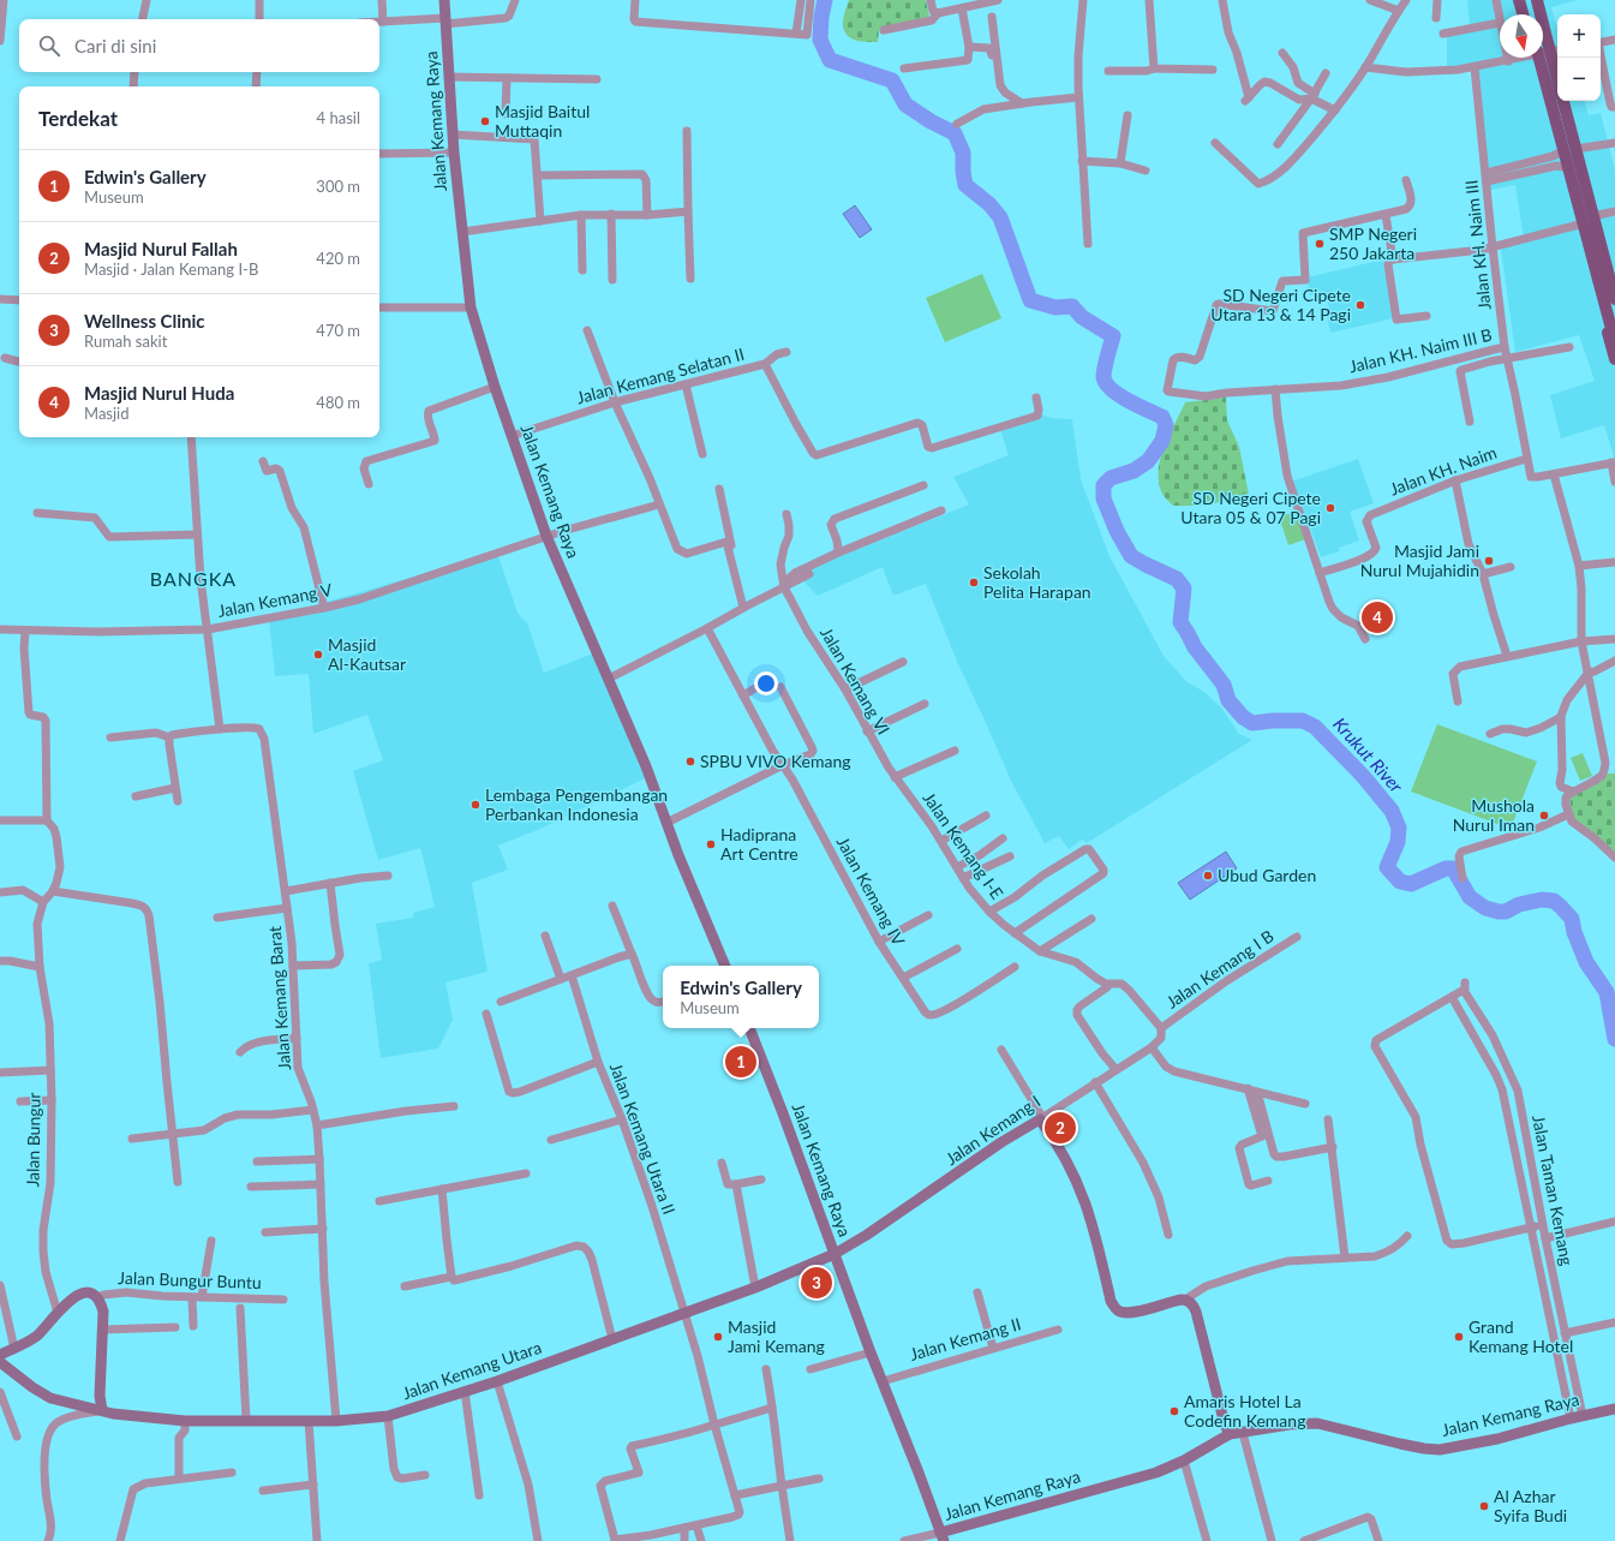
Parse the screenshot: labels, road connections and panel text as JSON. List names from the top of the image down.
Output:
{
  "streets": {
    "street": [
      "Jalan Kemang Raya",
      "Jalan KH. Naim III",
      "Jalan KH. Naim III B",
      "Jalan Kemang Selatan II",
      "Jalan KH. Naim",
      "Jalan Kemang V",
      "Jalan Kemang VI",
      "Jalan Kemang I-E",
      "Jalan Kemang IV",
      "Jalan Kemang I B",
      "Jalan Kemang Barat",
      "Jalan Kemang I",
      "Jalan Kemang Utara II",
      "Jalan Bungur",
      "Jalan Taman Kemang",
      "Jalan Bungur Buntu",
      "Jalan Kemang II",
      "Jalan Kemang Utara"
    ]
  },
  "crossings": [
    ["Jalan Kemang Raya", "Jalan Kemang Selatan II"],
    ["Jalan Kemang Raya", "Jalan Kemang V"],
    ["Jalan Kemang Raya", "Jalan Kemang I"],
    ["Jalan Kemang Raya", "Jalan Taman Kemang"],
    ["Jalan Kemang Raya", "Jalan Kemang II"],
    ["Jalan Kemang Raya", "Jalan Kemang Utara"],
    ["Jalan KH. Naim III", "Jalan KH. Naim III B"],
    ["Jalan KH. Naim III", "Jalan KH. Naim"],
    ["Jalan Kemang V", "Jalan Bungur"],
    ["Jalan Kemang VI", "Jalan Kemang I-E"],
    ["Jalan Kemang I-E", "Jalan Kemang I B"],
    ["Jalan Kemang I-E", "Jalan Kemang I"],
    ["Jalan Kemang I B", "Jalan Kemang I"],
    ["Jalan Kemang Barat", "Jalan Kemang Utara"],
    ["Jalan Kemang I", "Jalan Kemang Utara"],
    ["Jalan Kemang Utara II", "Jalan Kemang Utara"]
  ],
  "districts": ["BANGKA"],
  "water": ["Krukut River"],
  "places": [
    "Masjid Baitul Muttaqin",
    "SMP Negeri 250 Jakarta",
    "SD Negeri Cipete Utara 13 & 14 Pagi",
    "SD Negeri Cipete Utara 05 & 07 Pagi",
    "Masjid Jami Nurul Mujahidin",
    "Sekolah Pelita Harapan",
    "Masjid Al-Kautsar",
    "SPBU VIVO Kemang",
    "Lembaga Pengembangan Perbankan Indonesia",
    "Mushola Nurul Iman",
    "Hadiprana Art Centre",
    "Ubud Garden",
    "Masjid Jami Kemang",
    "Grand Kemang Hotel",
    "Amaris Hotel La Codefin Kemang",
    "Al Azhar Syifa Budi"
  ],
  "north": "bottom",
  "page": {
    "map_buttons": ["+", "−"],
    "search": "Cari di sini",
    "heading": ["Terdekat", "4 hasil"],
    "list": [
      {
        "mark": "1",
        "name": "Edwin's Gallery",
        "note": "Museum",
        "value": "300 m"
      },
      {
        "mark": "2",
        "name": "Masjid Nurul Fallah",
        "note": "Masjid · Jalan Kemang I-B",
        "value": "420 m"
      },
      {
        "mark": "3",
        "name": "Wellness Clinic",
        "note": "Rumah sakit",
        "value": "470 m"
      },
      {
        "mark": "4",
        "name": "Masjid Nurul Huda",
        "note": "Masjid",
        "value": "480 m"
      }
    ],
    "pins": [
      "4",
      "1",
      "2",
      "3"
    ],
    "popup": ["Edwin's Gallery", "Museum"]
  }
}
